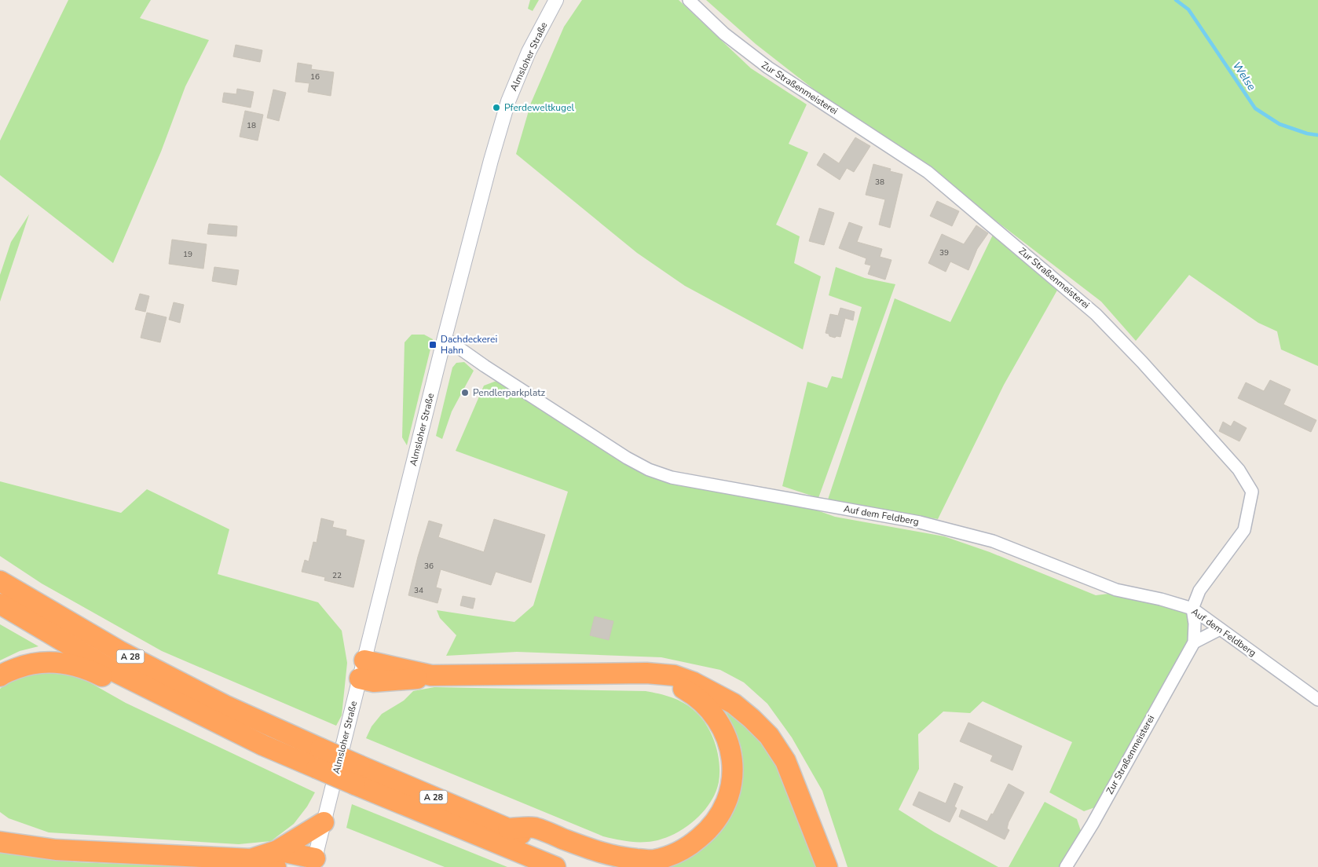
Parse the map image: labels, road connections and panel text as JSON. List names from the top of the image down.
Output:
{
  "streets": {
    "highway": ["A 28"],
    "street": ["Almsloher Straße", "Zur Straßenmeisterei", "Auf dem Feldberg"]
  },
  "crossings": [
    ["Almsloher Straße", "Auf dem Feldberg"],
    ["Zur Straßenmeisterei", "Auf dem Feldberg"]
  ],
  "water": ["Welse"],
  "places": {
    "other": ["Pferdeweltkugel", "Pendlerparkplatz"],
    "transit": ["Dachdeckerei Hahn"]
  },
  "house_numbers": [
    "16",
    "18",
    "38",
    "39",
    "19",
    "36",
    "22",
    "34"
  ]
}
